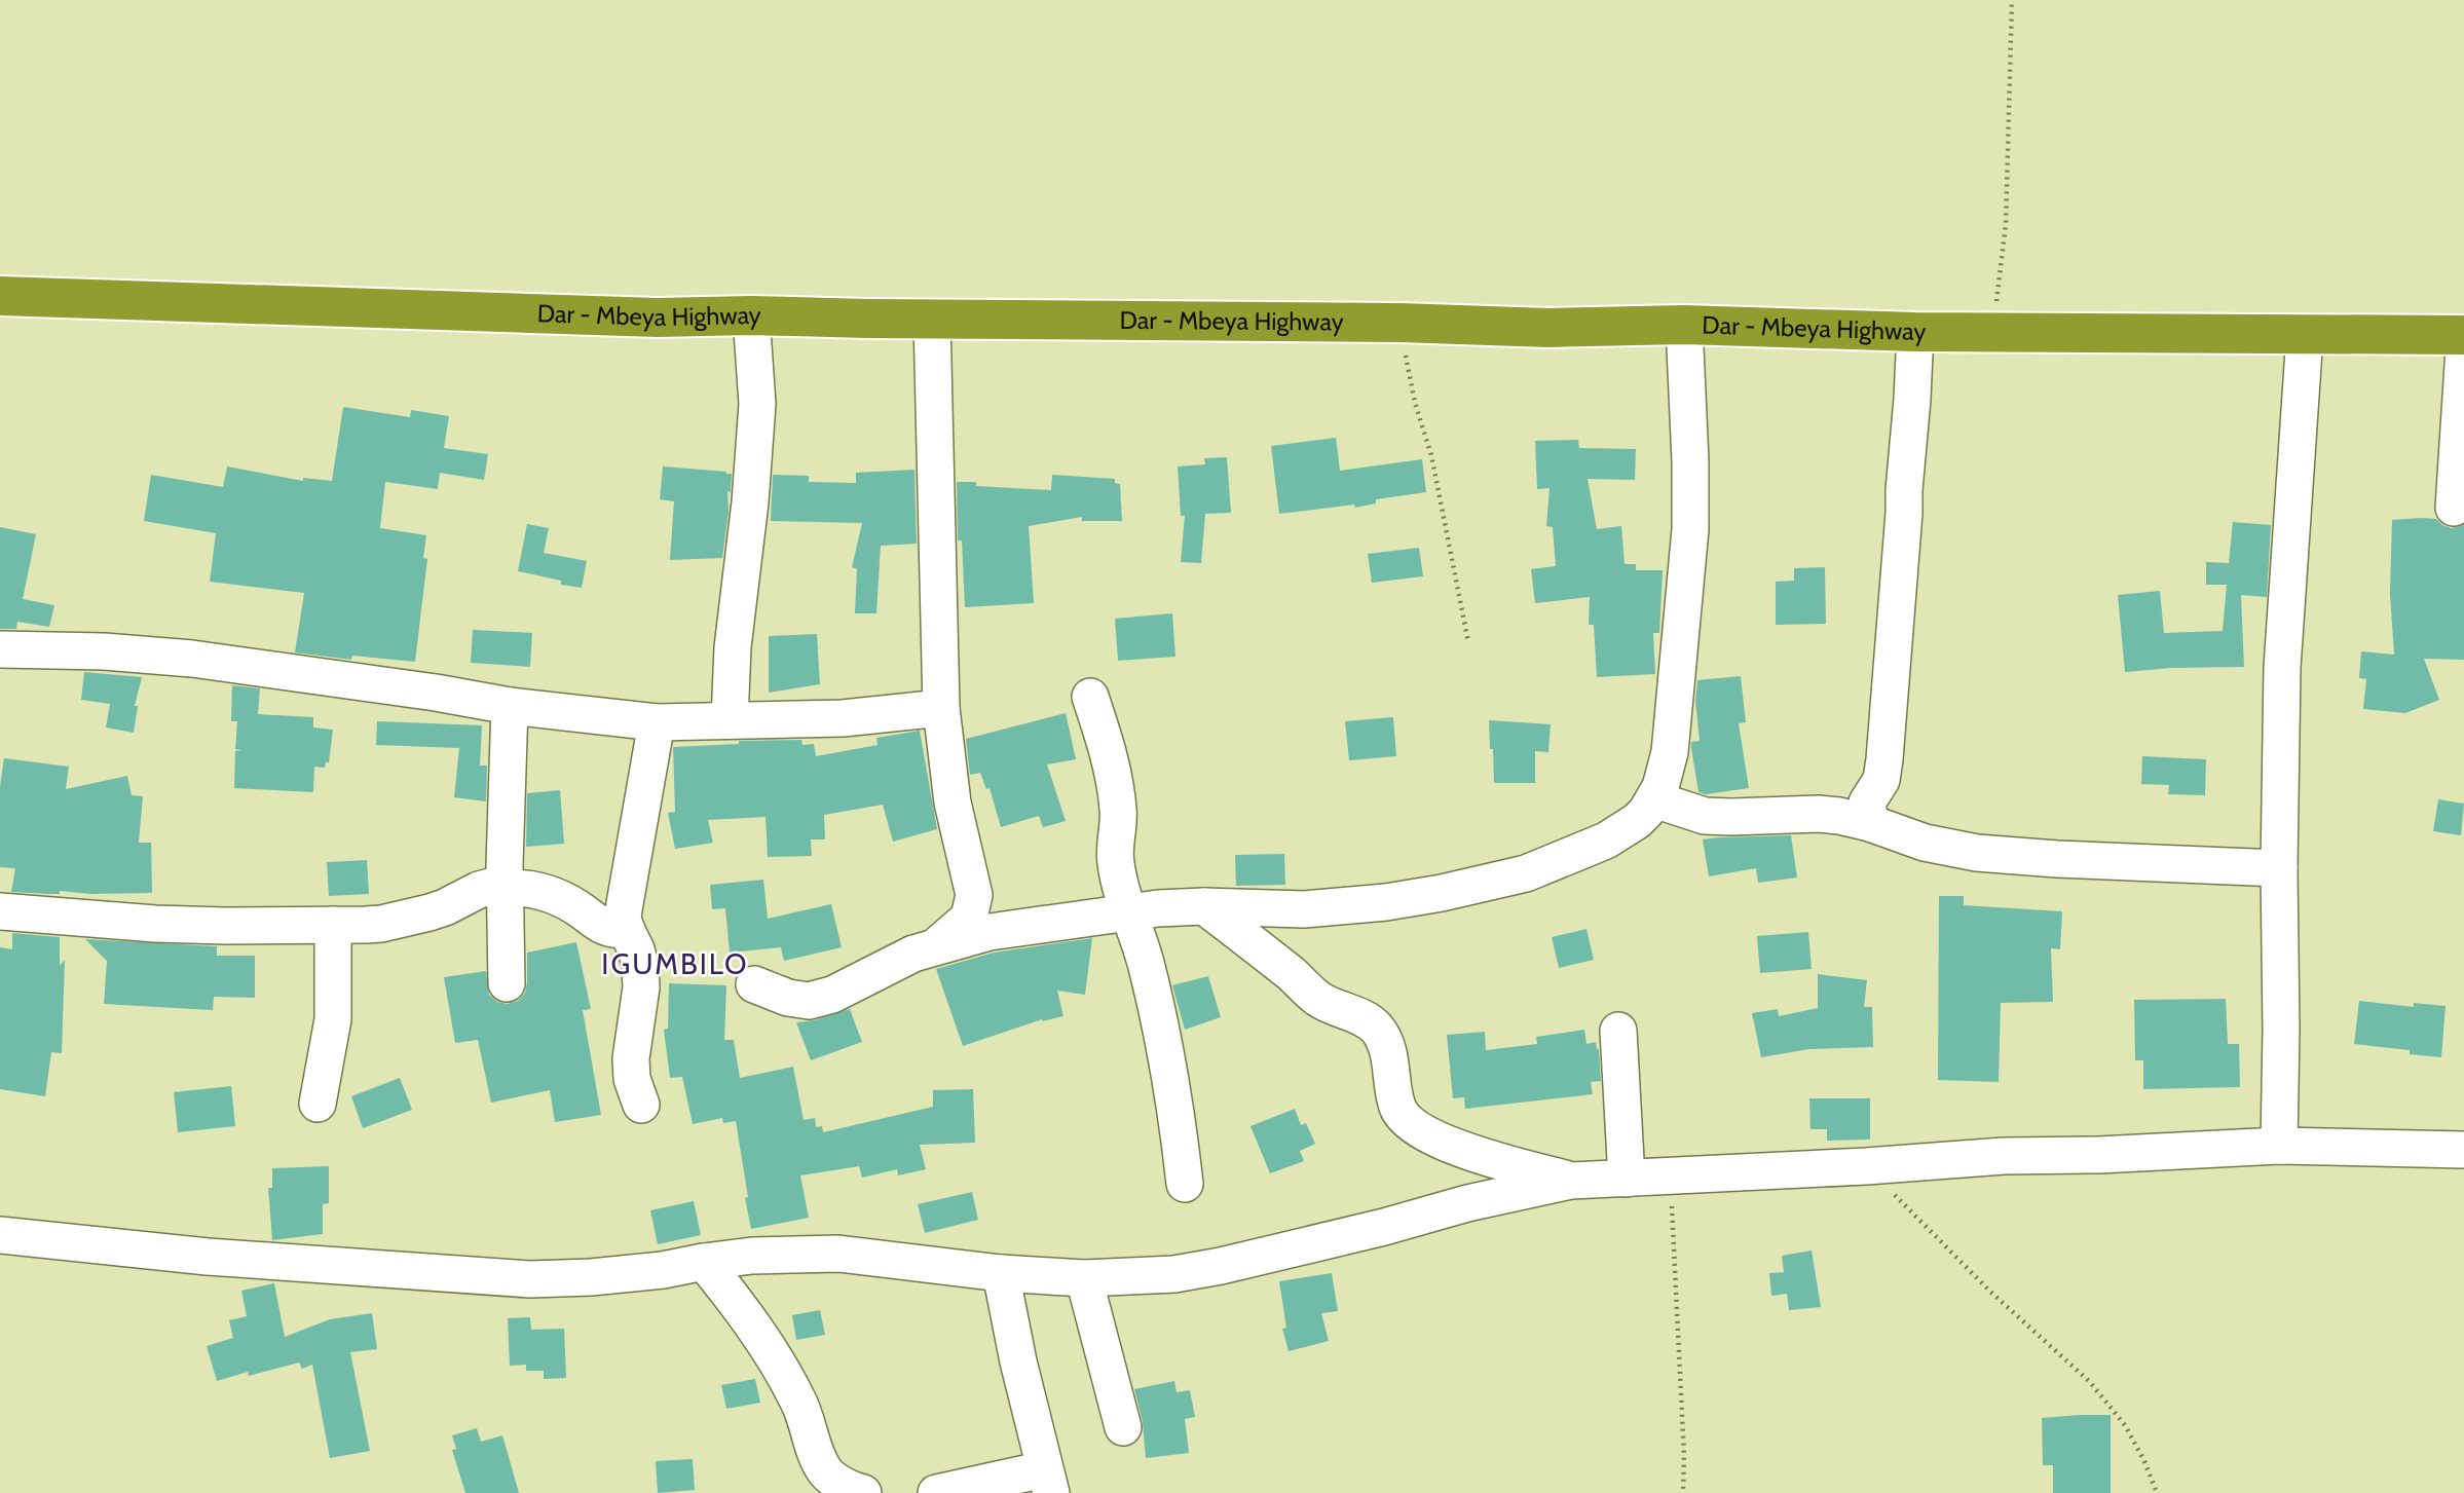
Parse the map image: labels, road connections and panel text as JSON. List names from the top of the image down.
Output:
{
  "streets": {
    "highway": ["Dar - Mbeya Highway"]
  },
  "districts": ["IGUMBILO"]
}
